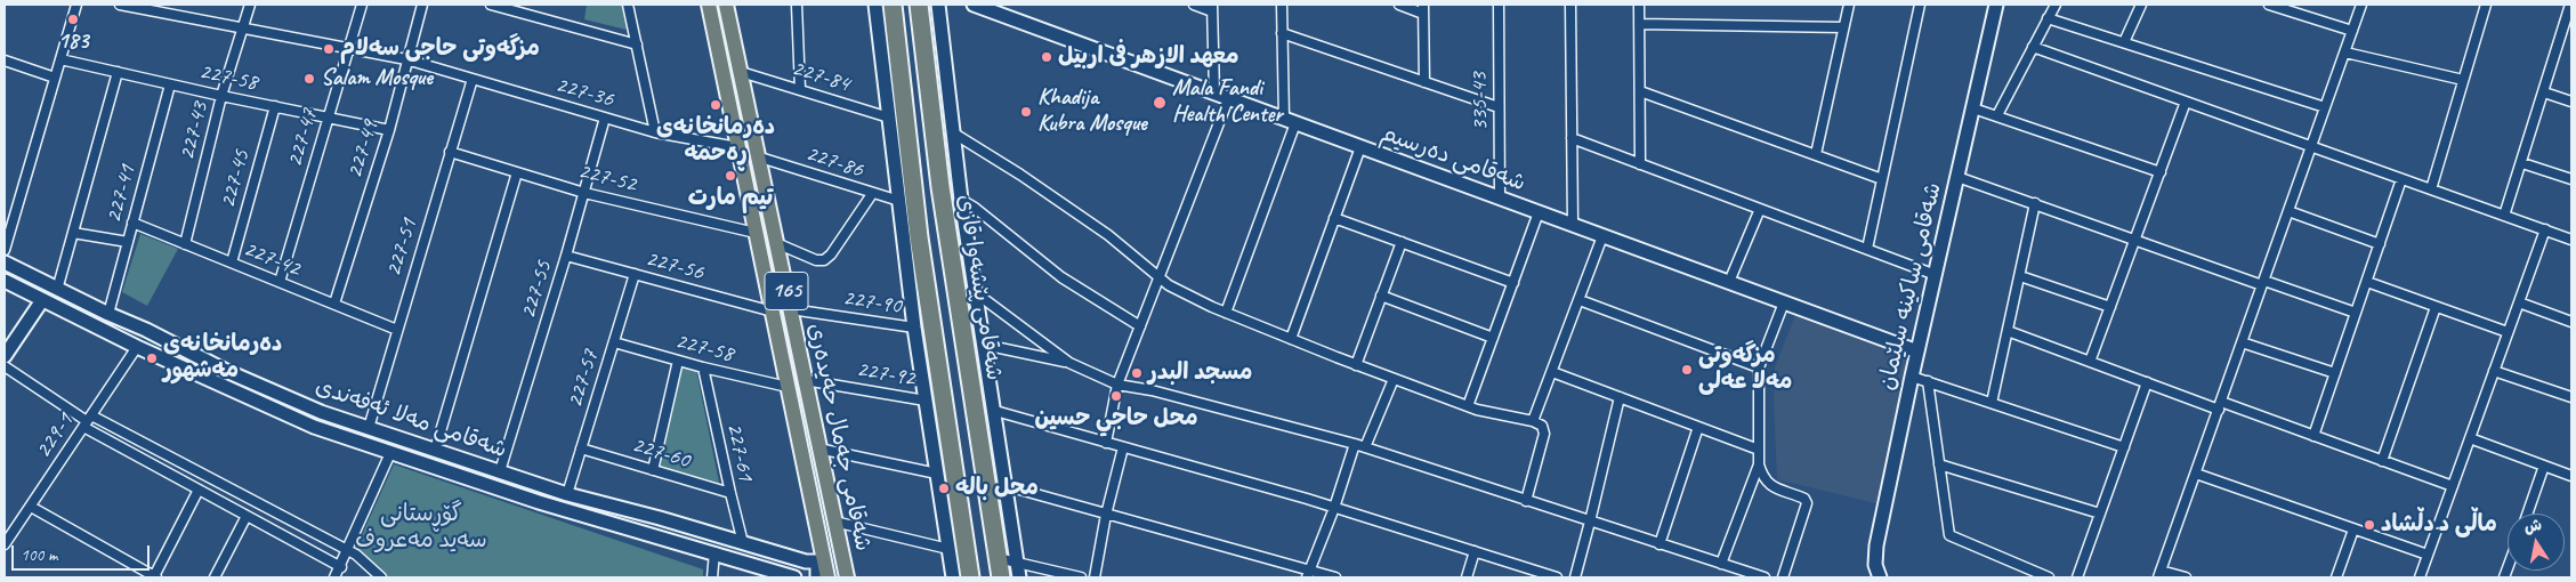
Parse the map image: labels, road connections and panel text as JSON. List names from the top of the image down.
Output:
{
  "streets": {
    "highway": ["شەقامی پێشەوا قازی"],
    "main road": ["165", "شەقامی جەمال حەیدەری"],
    "street": [
      "227-84",
      "227-58",
      "227-36",
      "335-43",
      "227-43",
      "227-47",
      "227-49",
      "شەقامی دەرسیم",
      "227-86",
      "227-52",
      "227-45",
      "227-41",
      "227-51",
      "227-42",
      "227-56",
      "شەقامی ساکینە سلێمان",
      "227-55",
      "227-90",
      "227-92",
      "227-57",
      "شەقامی مەلا ئەفەندی",
      "229-1",
      "227-61",
      "227-60"
    ]
  },
  "crossings": [
    ["227-84", "شەقامی جەمال حەیدەری"],
    ["227-58", "227-43"],
    ["227-58", "227-47"],
    ["227-58", "227-49"],
    ["227-58", "227-45"],
    ["227-58", "227-41"],
    ["227-58", "227-57"],
    ["227-58", "شەقامی جەمال حەیدەری"],
    ["227-58", "227-61"],
    ["227-36", "227-43"],
    ["227-36", "227-47"],
    ["227-36", "227-49"],
    ["227-36", "227-51"],
    ["227-36", "227-55"],
    ["227-36", "شەقامی جەمال حەیدەری"],
    ["335-43", "شەقامی دەرسیم"],
    ["227-43", "227-42"],
    ["227-47", "227-42"],
    ["227-49", "227-42"],
    ["شەقامی دەرسیم", "شەقامی ساکینە سلێمان"],
    ["227-86", "شەقامی جەمال حەیدەری"],
    ["227-52", "227-51"],
    ["227-52", "227-55"],
    ["227-52", "شەقامی جەمال حەیدەری"],
    ["227-45", "227-42"],
    ["227-41", "227-42"],
    ["227-41", "شەقامی مەلا ئەفەندی"],
    ["227-51", "227-42"],
    ["227-51", "شەقامی مەلا ئەفەندی"],
    ["227-56", "227-55"],
    ["227-56", "227-57"],
    ["227-56", "شەقامی جەمال حەیدەری"],
    ["227-55", "شەقامی مەلا ئەفەندی"],
    ["227-90", "شەقامی جەمال حەیدەری"],
    ["227-92", "شەقامی جەمال حەیدەری"],
    ["227-57", "شەقامی مەلا ئەفەندی"],
    ["227-57", "227-60"],
    ["شەقامی مەلا ئەفەندی", "229-1"],
    ["شەقامی مەلا ئەفەندی", "شەقامی جەمال حەیدەری"],
    ["شەقامی مەلا ئەفەندی", "227-61"],
    ["227-61", "227-60"]
  ],
  "parks": ["گۆڕستانی سەید مەعروف"],
  "places": [
    "183",
    "مزگەوتی حاجی سەلام",
    "معهد الازهر فی اربیل",
    "Salam Mosque",
    "Mala Fandi Health Center",
    "دەرمانخانەی ڕەحمە",
    "Khadija Kubra Mosque",
    "تیم مارت",
    "دەرمانخانەی مەشهور",
    "مزگەوتی مەلا عەلی",
    "مسجد البدر",
    "محل حاجي حسین",
    "محل باله",
    "ماڵی د.دڵشاد"
  ],
  "scale_bar": "100 m",
  "north": "top"
}
